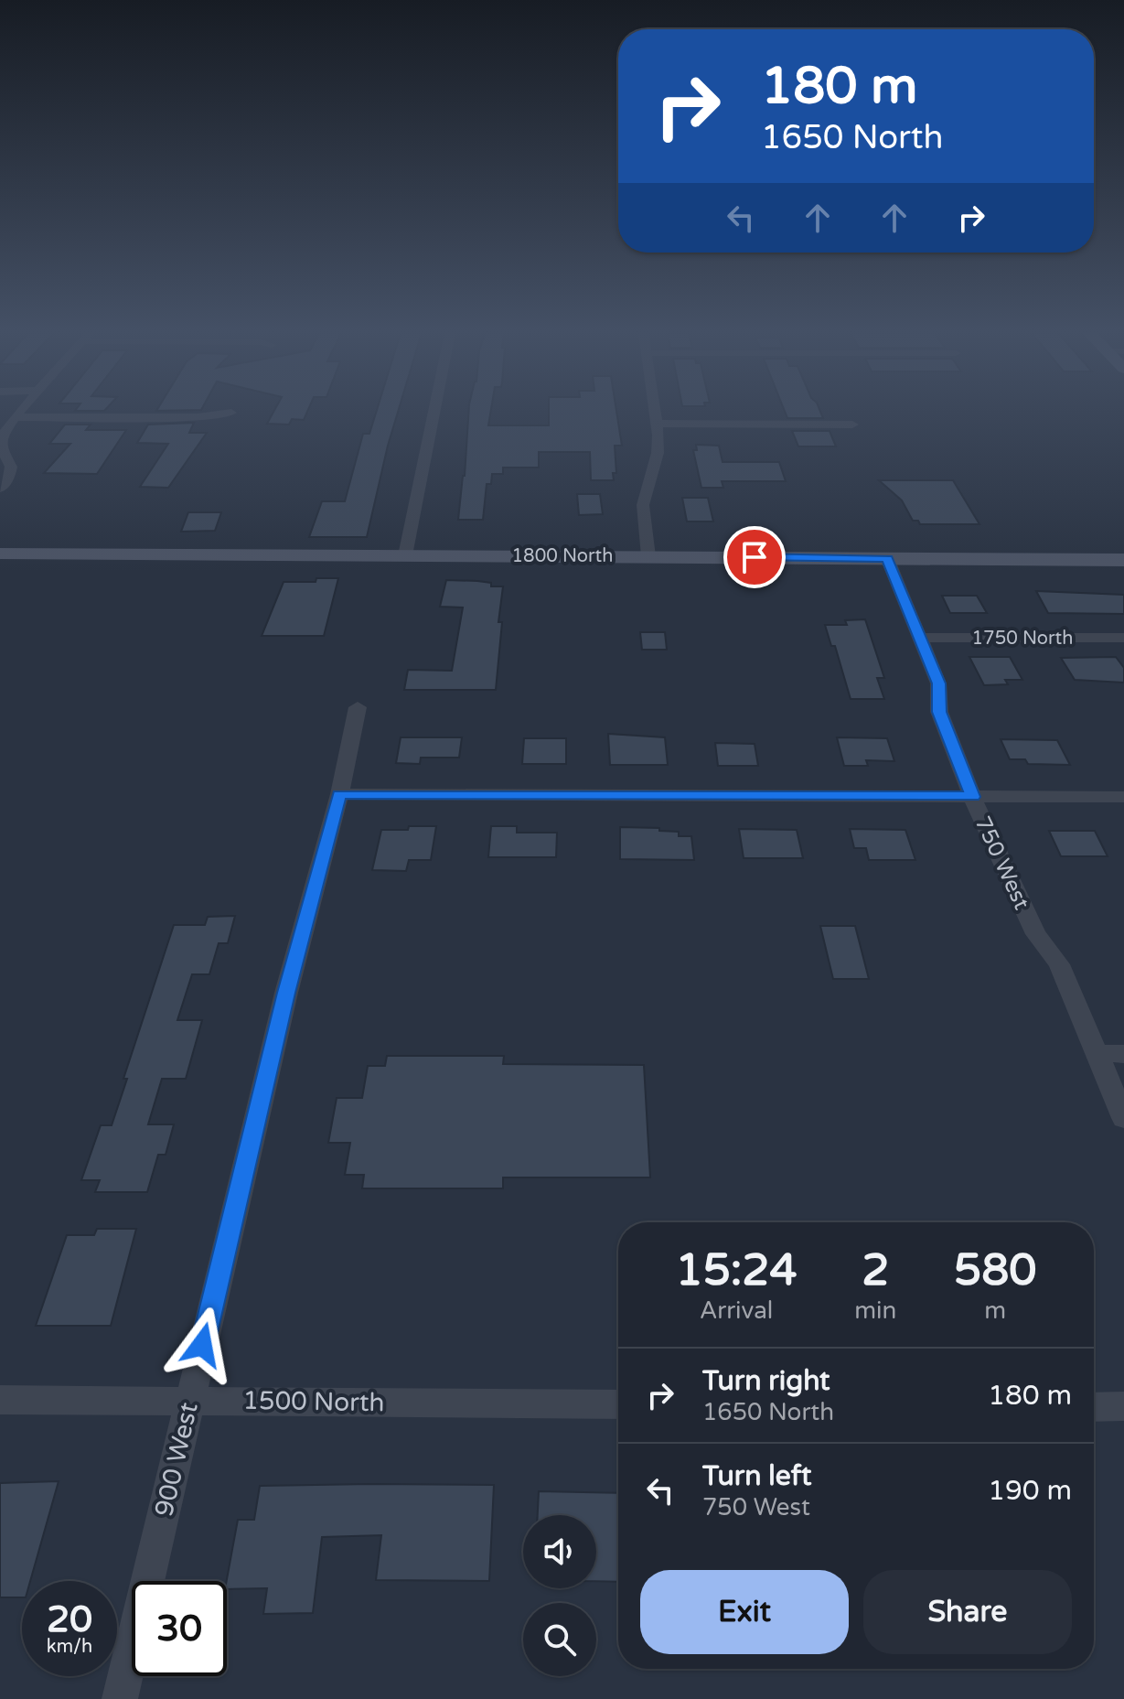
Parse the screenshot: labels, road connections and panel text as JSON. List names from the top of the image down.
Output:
{
  "streets": {
    "street": [
      "1800 North",
      "1750 North",
      "750 West",
      "1500 North",
      "900 West"
    ]
  },
  "crossings": [
    ["1800 North", "750 West"],
    ["1750 North", "750 West"],
    ["1500 North", "900 West"]
  ],
  "page": {
    "turn": ["180 m", "1650 North"],
    "eta": [
      "15:24",
      "Arrival",
      "2",
      "min",
      "580",
      "m"
    ],
    "list": [
      {
        "name": "Turn right",
        "note": "1650 North",
        "value": "180 m"
      },
      {
        "name": "Turn left",
        "note": "750 West",
        "value": "190 m"
      }
    ],
    "buttons": ["Exit", "Share"],
    "speed": "20 km/h",
    "limit": "30"
  }
}
